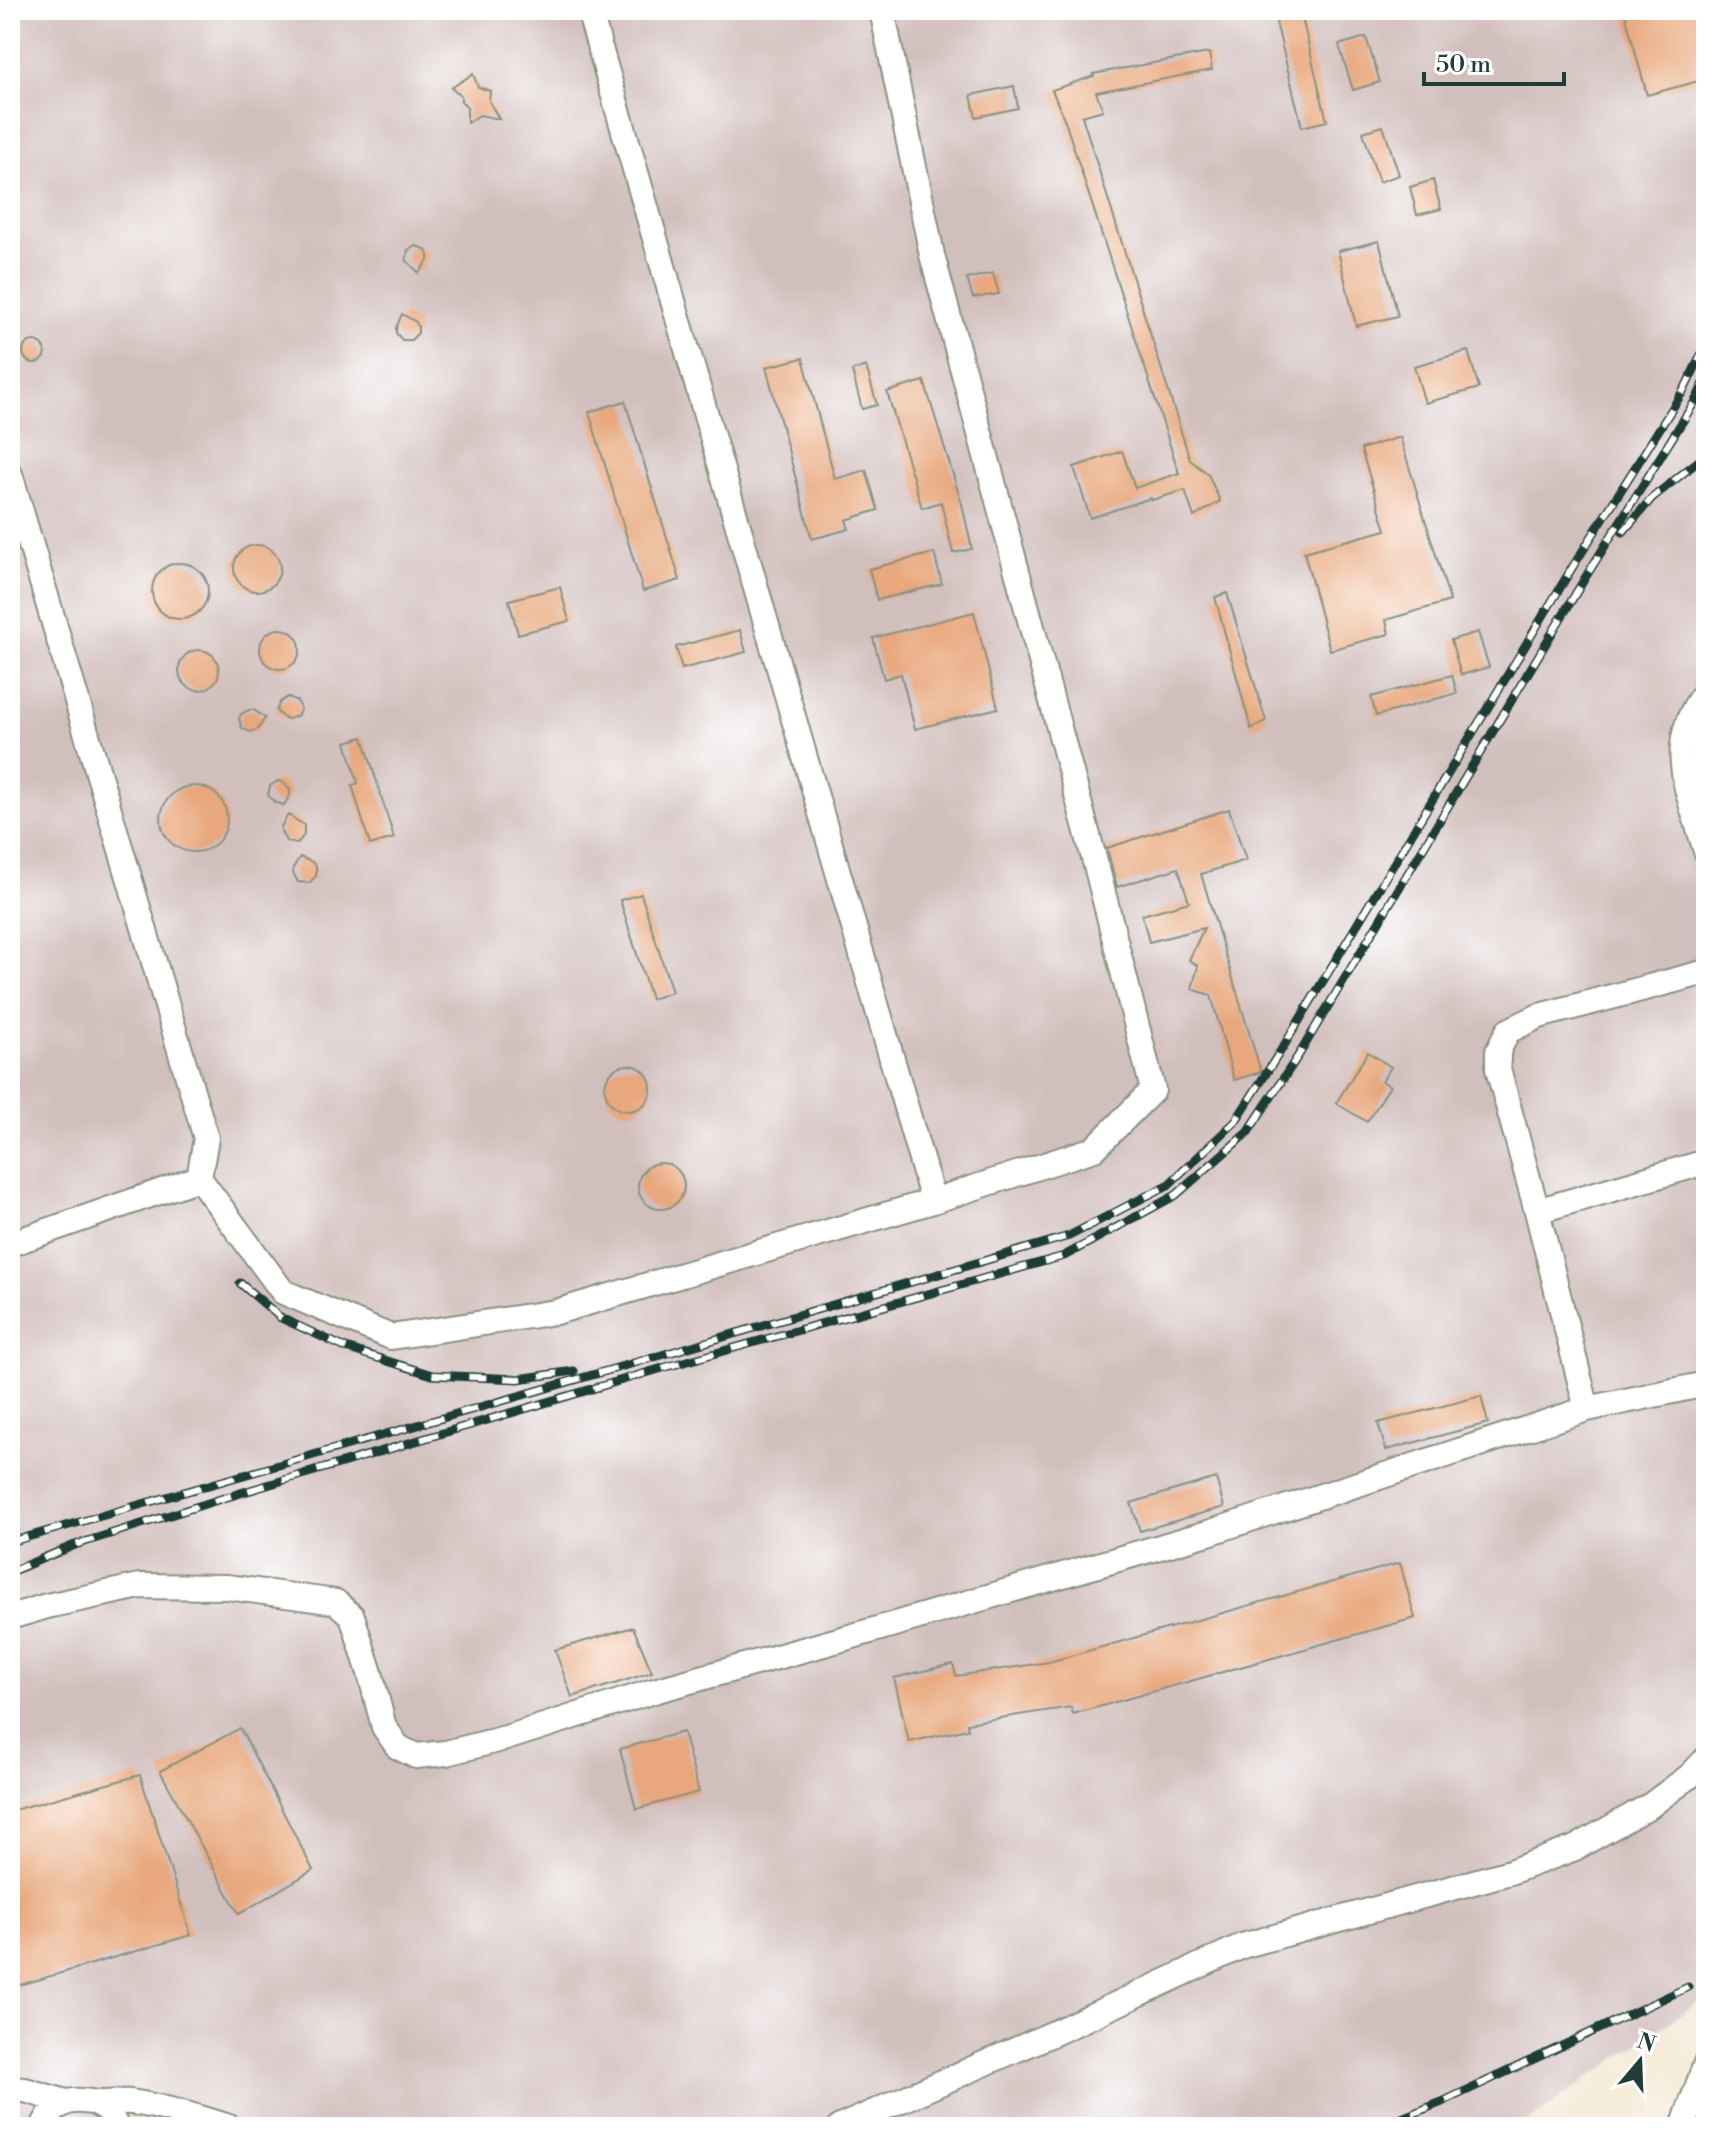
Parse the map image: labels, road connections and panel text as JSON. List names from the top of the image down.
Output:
{
  "scale_bar": "50 m",
  "north": "top"
}
